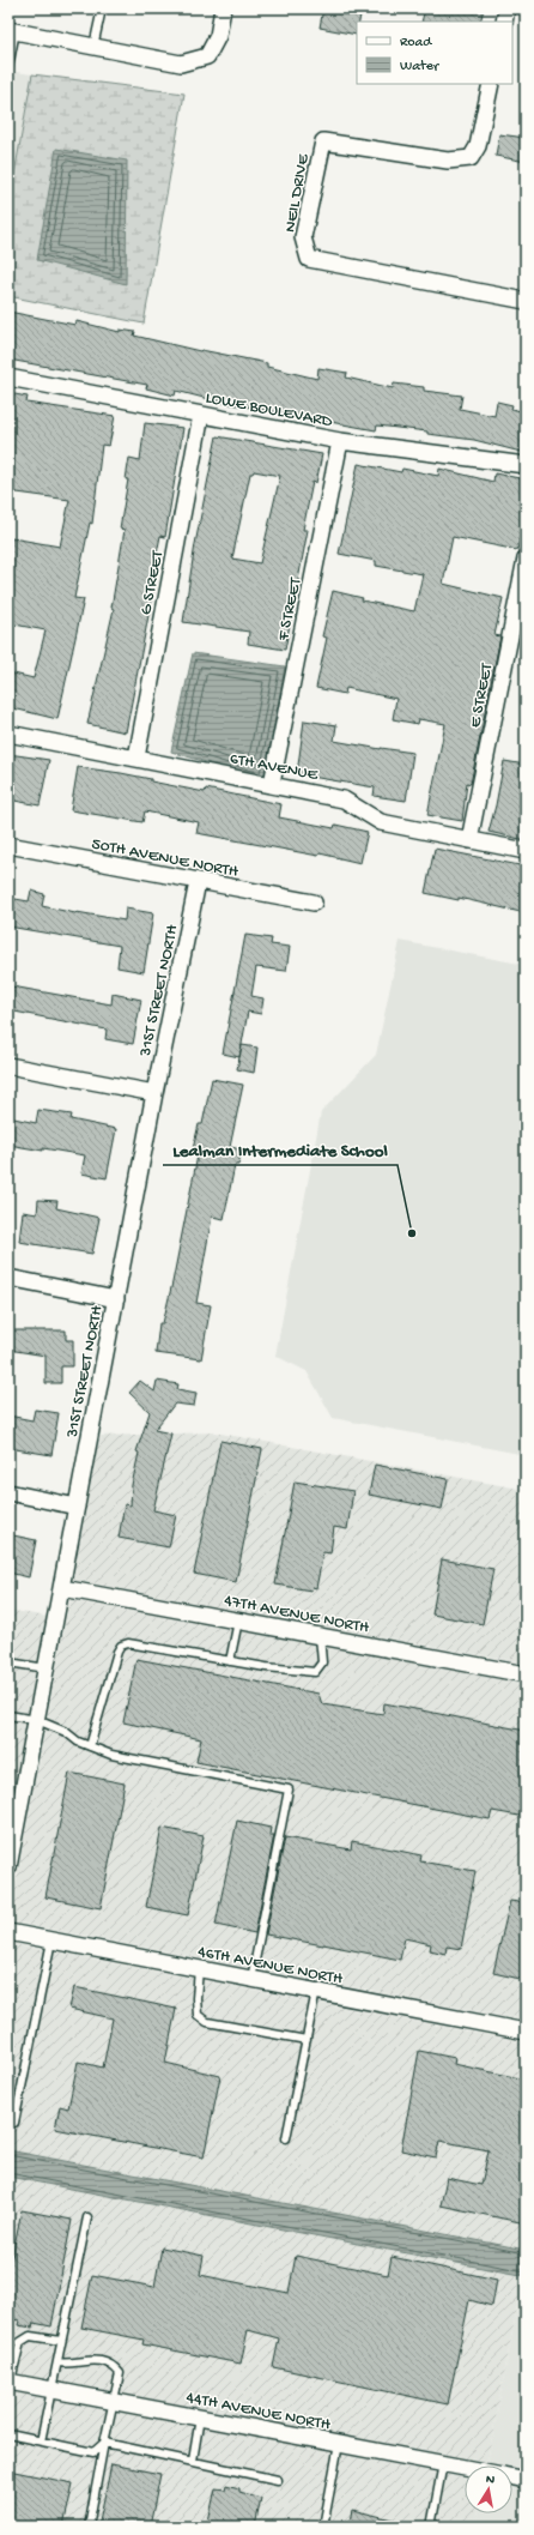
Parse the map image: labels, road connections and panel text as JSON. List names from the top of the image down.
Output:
{
  "streets": {
    "street": [
      "NEIL DRIVE",
      "LOWE BOULEVARD",
      "G STREET",
      "F STREET",
      "E STREET",
      "6TH AVENUE",
      "50TH AVENUE NORTH",
      "31ST STREET NORTH",
      "47TH AVENUE NORTH",
      "46TH AVENUE NORTH",
      "44TH AVENUE NORTH"
    ]
  },
  "crossings": [
    ["LOWE BOULEVARD", "G STREET"],
    ["LOWE BOULEVARD", "F STREET"],
    ["G STREET", "6TH AVENUE"],
    ["F STREET", "6TH AVENUE"],
    ["E STREET", "6TH AVENUE"],
    ["50TH AVENUE NORTH", "31ST STREET NORTH"],
    ["31ST STREET NORTH", "47TH AVENUE NORTH"]
  ],
  "places": ["Lealman Intermediate School"],
  "legend": ["Road", "Water"],
  "north": "top"
}
